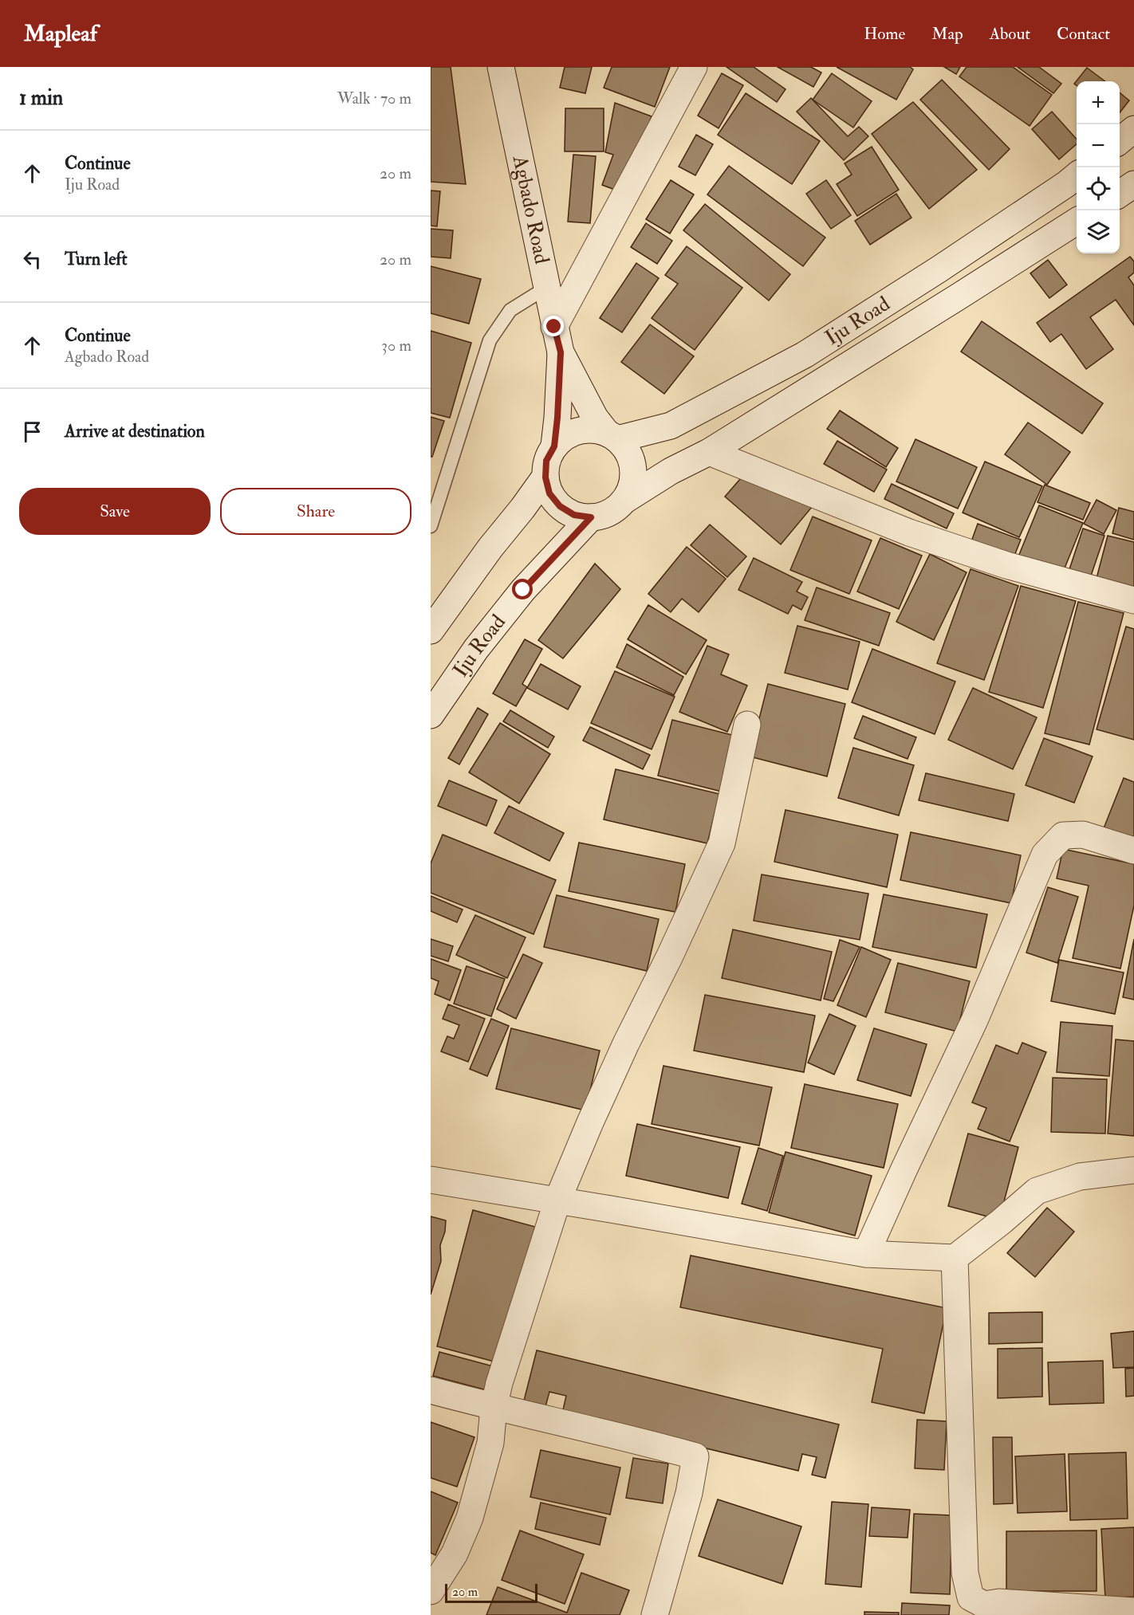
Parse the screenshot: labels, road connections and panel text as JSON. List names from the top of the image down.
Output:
{
  "streets": {
    "street": ["Agbado Road", "Iju Road"]
  },
  "crossings": [
    ["Agbado Road", "Iju Road"]
  ],
  "scale_bar": "20 m",
  "page": {
    "header": "Mapleaf",
    "nav": [
      "Home",
      "Map",
      "About",
      "Contact"
    ],
    "heading": ["1 min", "Walk · 70 m"],
    "map_buttons": ["+", "−"],
    "list": [
      ["Continue", "Iju Road", "20 m"],
      ["Turn left", "20 m"],
      ["Continue", "Agbado Road", "30 m"],
      "Arrive at destination"
    ],
    "buttons": ["Save", "Share"],
    "scale": "20 m"
  }
}
